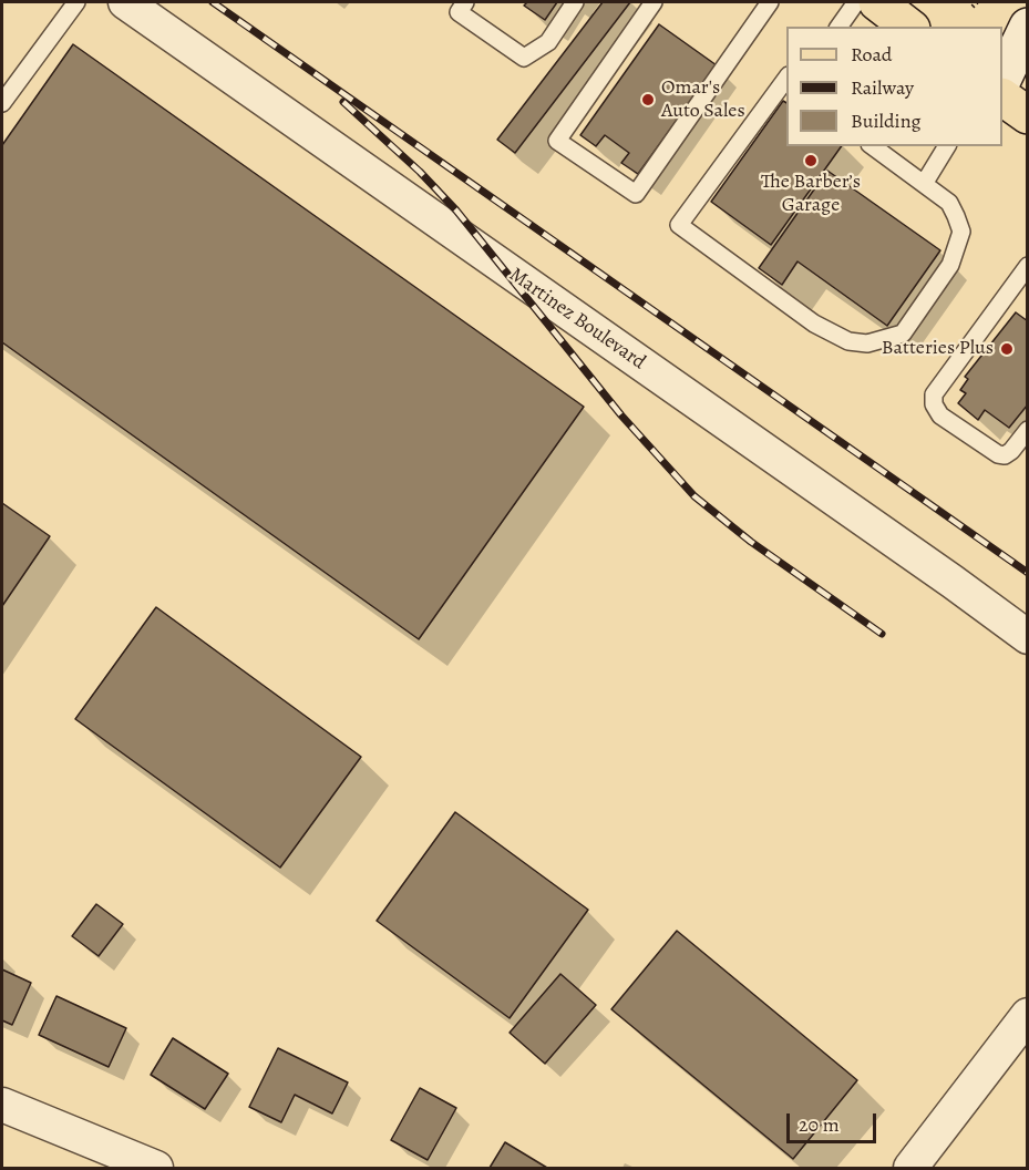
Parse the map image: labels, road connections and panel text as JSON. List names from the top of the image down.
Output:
{
  "streets": {
    "street": ["Martinez Boulevard"]
  },
  "places": ["Omar's Auto Sales", "The Barber’s Garage", "Batteries Plus"],
  "legend": ["Road", "Railway", "Building"],
  "scale_bar": "20 m"
}
